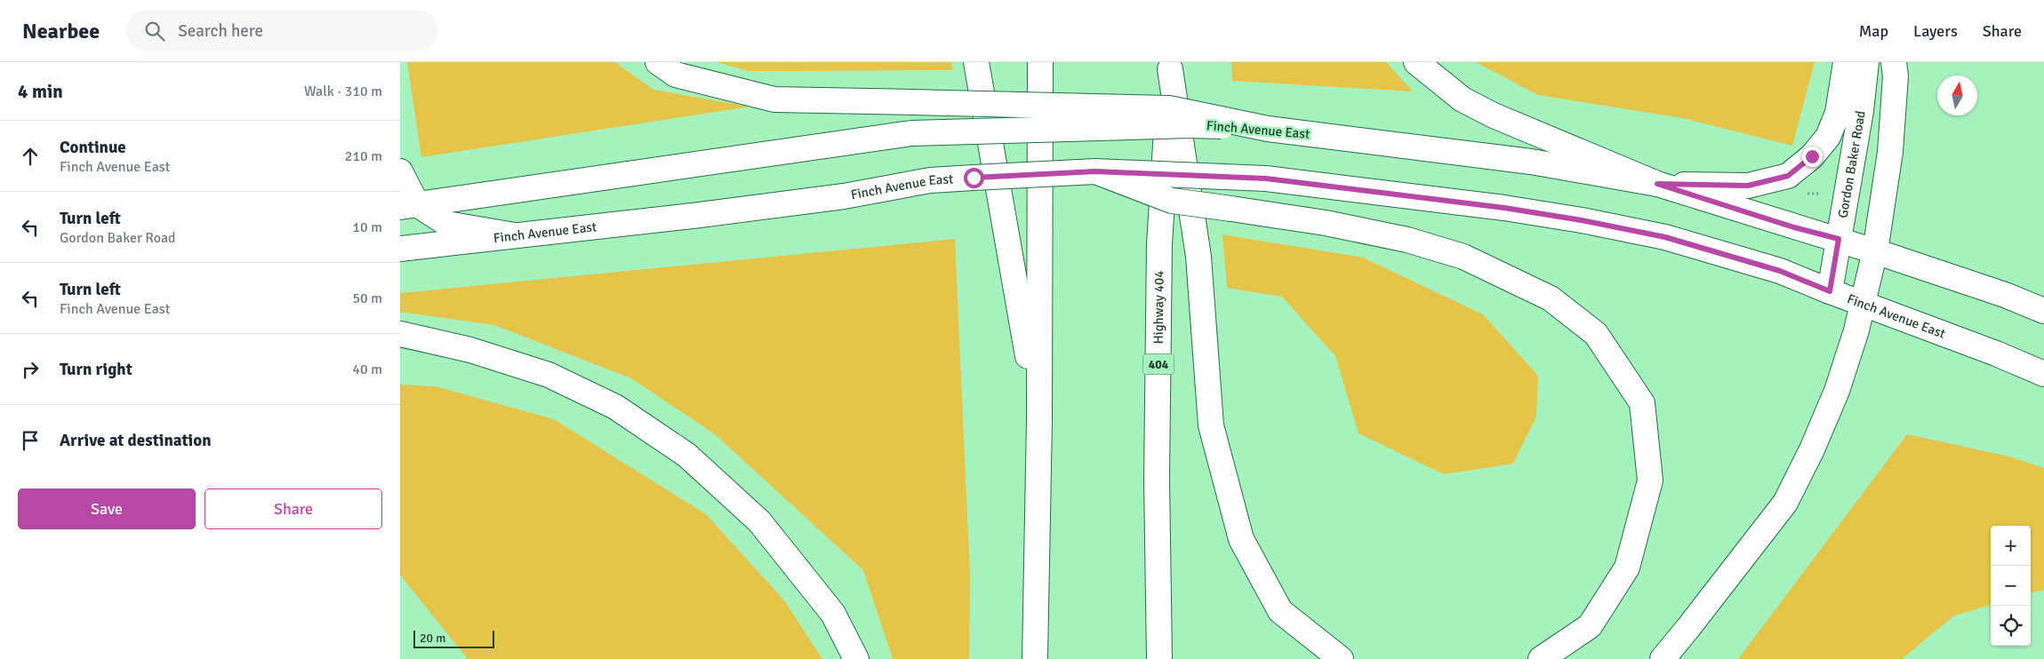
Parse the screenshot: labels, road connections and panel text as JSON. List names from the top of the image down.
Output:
{
  "streets": {
    "main road": [
      "Finch Avenue East",
      "Gordon Baker Road",
      "Highway 404",
      "404"
    ]
  },
  "crossings": [
    ["Finch Avenue East", "Gordon Baker Road"]
  ],
  "scale_bar": "20 m",
  "north": "top",
  "page": {
    "header": "Nearbee",
    "search": "Search here",
    "nav": ["Map", "Layers", "Share"],
    "heading": ["4 min", "Walk · 310 m"],
    "list": [
      ["Continue", "Finch Avenue East", "210 m"],
      ["Turn left", "Gordon Baker Road", "10 m"],
      ["Turn left", "Finch Avenue East", "50 m"],
      ["Turn right", "40 m"],
      "Arrive at destination"
    ],
    "buttons": ["Save", "Share"],
    "map_buttons": ["+", "−"],
    "scale": "20 m"
  }
}
